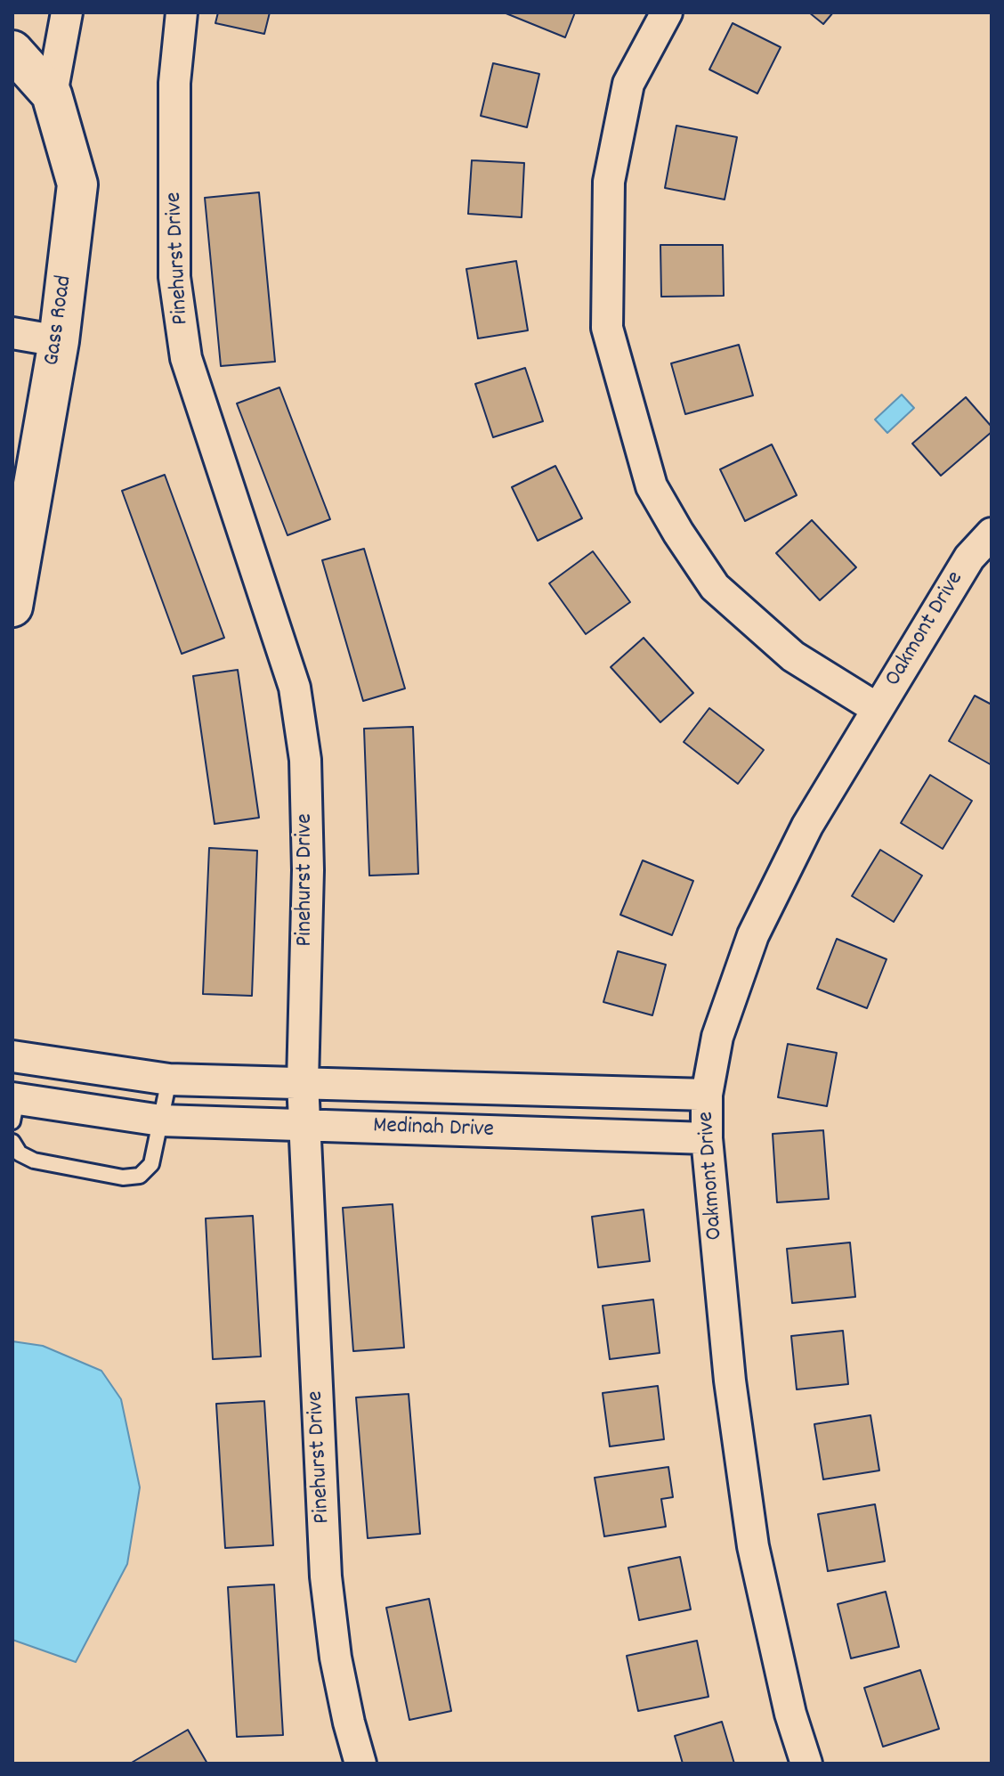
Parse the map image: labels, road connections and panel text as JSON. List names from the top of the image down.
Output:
{
  "streets": {
    "street": [
      "Pinehurst Drive",
      "Gass Road",
      "Oakmont Drive",
      "Medinah Drive"
    ]
  },
  "crossings": [
    ["Pinehurst Drive", "Medinah Drive"],
    ["Oakmont Drive", "Medinah Drive"]
  ]
}
